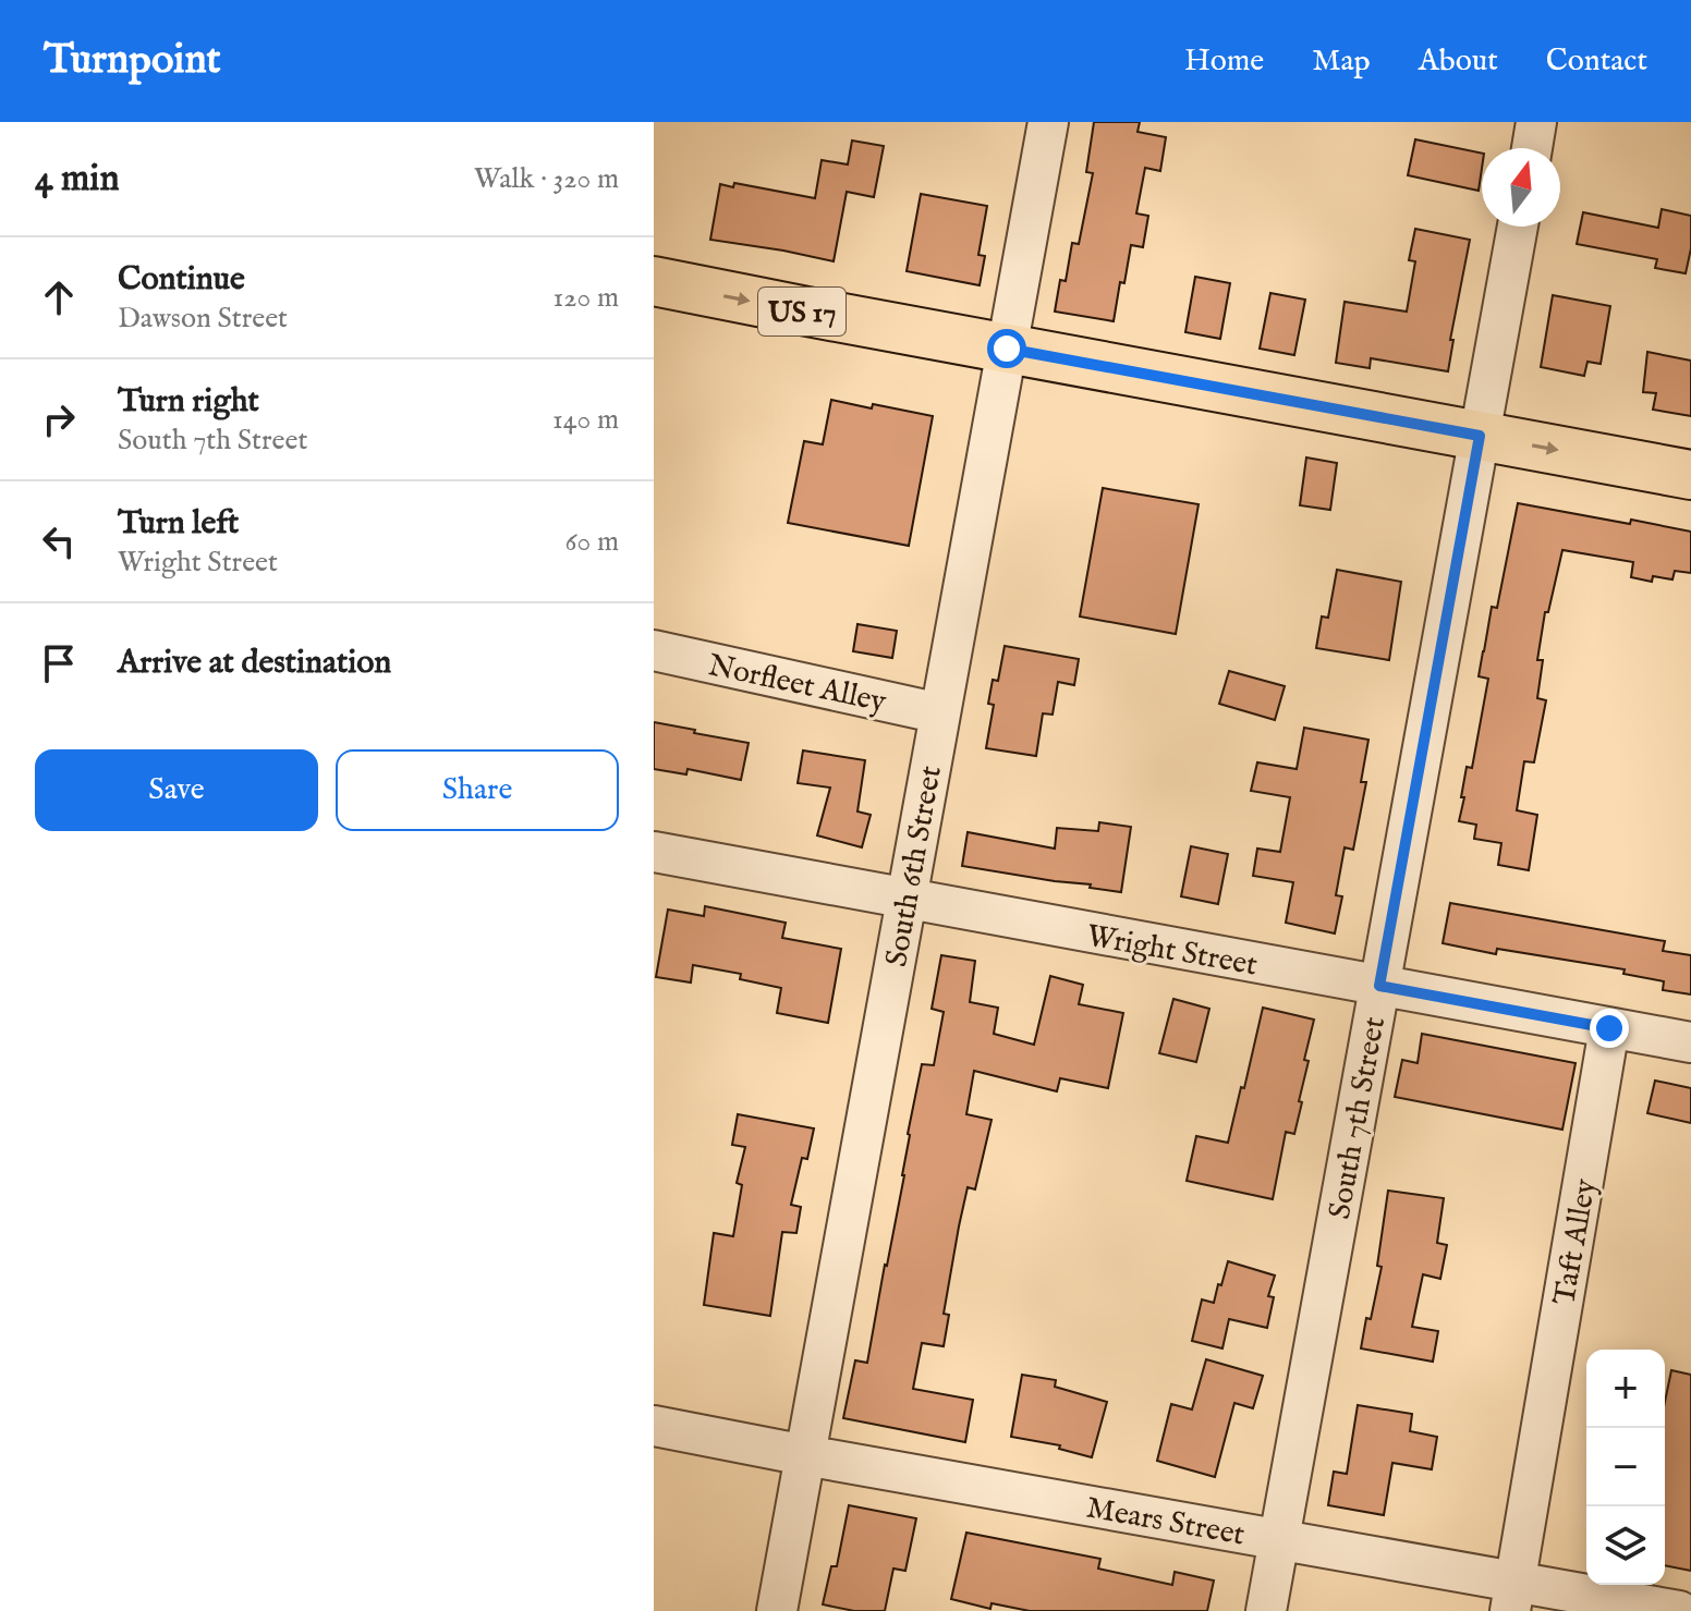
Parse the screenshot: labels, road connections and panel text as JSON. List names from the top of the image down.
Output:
{
  "streets": {
    "main road": ["US 17"],
    "street": [
      "Norfleet Alley",
      "South 6th Street",
      "Wright Street",
      "South 7th Street",
      "Taft Alley",
      "Mears Street"
    ]
  },
  "crossings": [
    ["US 17", "South 6th Street"],
    ["US 17", "South 7th Street"],
    ["Norfleet Alley", "South 6th Street"],
    ["South 6th Street", "Wright Street"],
    ["South 6th Street", "Mears Street"],
    ["Wright Street", "South 7th Street"],
    ["Wright Street", "Taft Alley"],
    ["South 7th Street", "Mears Street"],
    ["Taft Alley", "Mears Street"]
  ],
  "north": "top",
  "page": {
    "header": "Turnpoint",
    "nav": [
      "Home",
      "Map",
      "About",
      "Contact"
    ],
    "heading": ["4 min", "Walk · 320 m"],
    "list": [
      ["Continue", "Dawson Street", "120 m"],
      ["Turn right", "South 7th Street", "140 m"],
      ["Turn left", "Wright Street", "60 m"],
      "Arrive at destination"
    ],
    "buttons": ["Save", "Share"],
    "map_buttons": ["+", "−"]
  }
}
